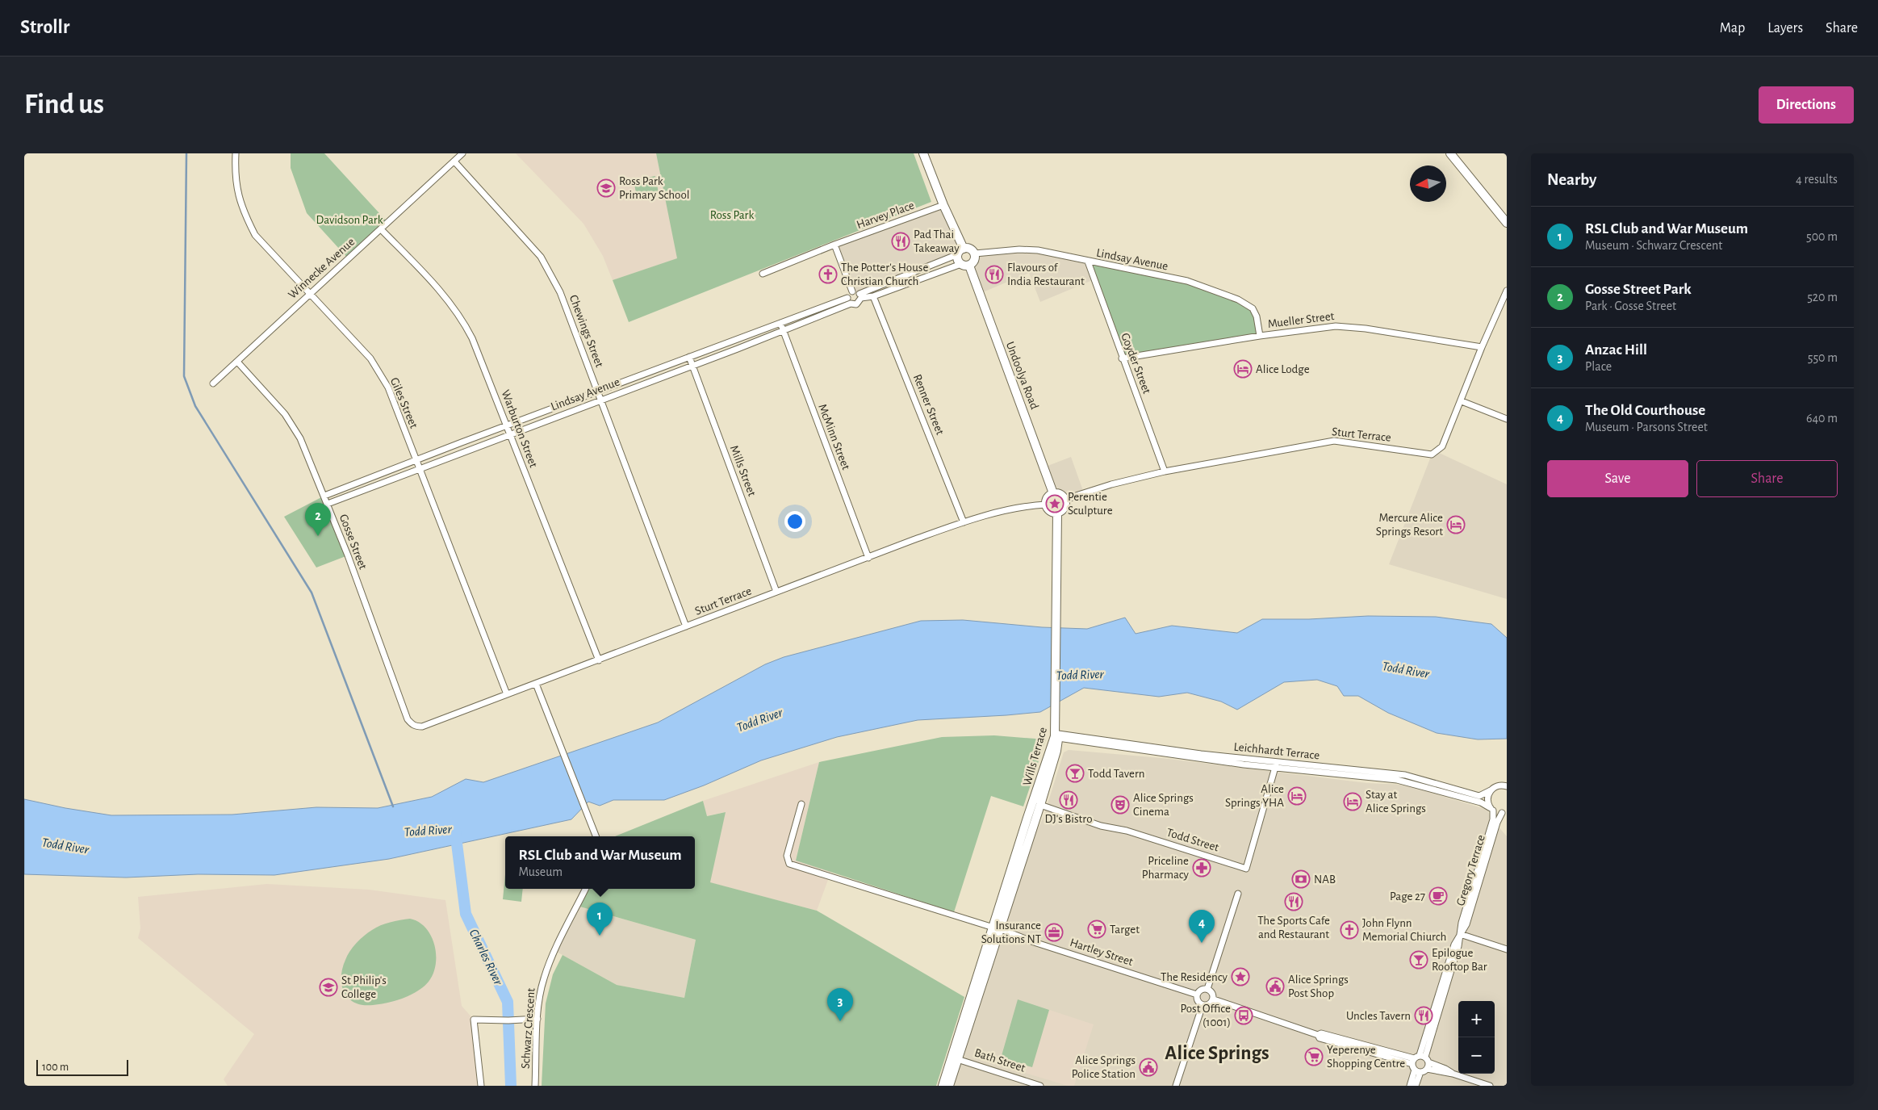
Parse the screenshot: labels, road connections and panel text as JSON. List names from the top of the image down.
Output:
{
  "streets": {
    "main road": ["Undoolya Road", "Wills Terrace"],
    "street": [
      "Harvey Place",
      "Lindsay Avenue",
      "Winnecke Avenue",
      "Mueller Street",
      "Chewings Street",
      "Goyder Street",
      "Giles Street",
      "Renner Street",
      "Warburton Street",
      "Sturt Terrace",
      "McMinn Street",
      "Mills Street",
      "Gosse Street",
      "Leichhardt Terrace",
      "Todd Street",
      "Gregory Terrace",
      "Hartley Street",
      "Schwarz Crescent",
      "Bath Street"
    ]
  },
  "crossings": [
    ["Lindsay Avenue", "Mueller Street"],
    ["Lindsay Avenue", "Chewings Street"],
    ["Lindsay Avenue", "Goyder Street"],
    ["Lindsay Avenue", "Undoolya Road"],
    ["Lindsay Avenue", "Giles Street"],
    ["Lindsay Avenue", "Warburton Street"],
    ["Lindsay Avenue", "McMinn Street"],
    ["Lindsay Avenue", "Mills Street"],
    ["Lindsay Avenue", "Gosse Street"],
    ["Winnecke Avenue", "Chewings Street"],
    ["Winnecke Avenue", "Giles Street"],
    ["Winnecke Avenue", "Warburton Street"],
    ["Winnecke Avenue", "Gosse Street"],
    ["Mueller Street", "Goyder Street"],
    ["Mueller Street", "Sturt Terrace"],
    ["Chewings Street", "Sturt Terrace"],
    ["Goyder Street", "Sturt Terrace"],
    ["Undoolya Road", "Sturt Terrace"],
    ["Giles Street", "Sturt Terrace"],
    ["Renner Street", "Sturt Terrace"],
    ["Warburton Street", "Sturt Terrace"],
    ["Sturt Terrace", "McMinn Street"],
    ["Sturt Terrace", "Mills Street"],
    ["Sturt Terrace", "Gosse Street"],
    ["Leichhardt Terrace", "Wills Terrace"],
    ["Leichhardt Terrace", "Todd Street"],
    ["Leichhardt Terrace", "Gregory Terrace"],
    ["Wills Terrace", "Todd Street"],
    ["Wills Terrace", "Hartley Street"],
    ["Wills Terrace", "Bath Street"]
  ],
  "districts": ["Alice Springs"],
  "water": ["Todd River", "Charles River"],
  "parks": ["Ross Park", "Davidson Park"],
  "places": {
    "school or university": ["Ross Park Primary School", "St Philip's College"],
    "restaurant": [
      "Pad Thai Takeaway",
      "Flavours of India Restaurant",
      "DJ's Bistro",
      "The Sports Cafe and Restaurant",
      "Uncles Tavern"
    ],
    "church": ["The Potter's House Christian Church", "John Flynn Memorial Chiurch"],
    "hotel": [
      "Alice Lodge",
      "Mercure Alice Springs Resort",
      "Alice Springs YHA",
      "Stay at Alice Springs"
    ],
    "place": ["Perentie Sculpture", "The Residency"],
    "bar": ["Todd Tavern", "Epilogue Rooftop Bar"],
    "theatre": ["Alice Springs Cinema"],
    "pharmacy": ["Priceline Pharmacy"],
    "bank": ["NAB"],
    "cafe": ["Page 27"],
    "supermarket": ["Target", "Yeperenye Shopping Centre"],
    "office": ["Insurance Solutions NT"],
    "public building": ["Alice Springs Post Shop", "Alice Springs Police Station"],
    "bus stop": ["Post Office (1001)"]
  },
  "scale_bar": "100 m",
  "north": "left",
  "page": {
    "header": "Strollr",
    "nav": ["Map", "Layers", "Share"],
    "buttons": [
      "Directions",
      ["Save", "Share"]
    ],
    "title": "Find us",
    "heading": ["Nearby", "4 results"],
    "list": [
      {
        "mark": "1",
        "name": "RSL Club and War Museum",
        "note": "Museum · Schwarz Crescent",
        "value": "500 m"
      },
      {
        "mark": "2",
        "name": "Gosse Street Park",
        "note": "Park · Gosse Street",
        "value": "520 m"
      },
      {
        "mark": "3",
        "name": "Anzac Hill",
        "note": "Place",
        "value": "550 m"
      },
      {
        "mark": "4",
        "name": "The Old Courthouse",
        "note": "Museum · Parsons Street",
        "value": "640 m"
      }
    ],
    "pins": [
      "2",
      "1",
      "4",
      "3"
    ],
    "popup": ["RSL Club and War Museum", "Museum"],
    "map_buttons": ["+", "−"],
    "scale": "100 m"
  }
}
